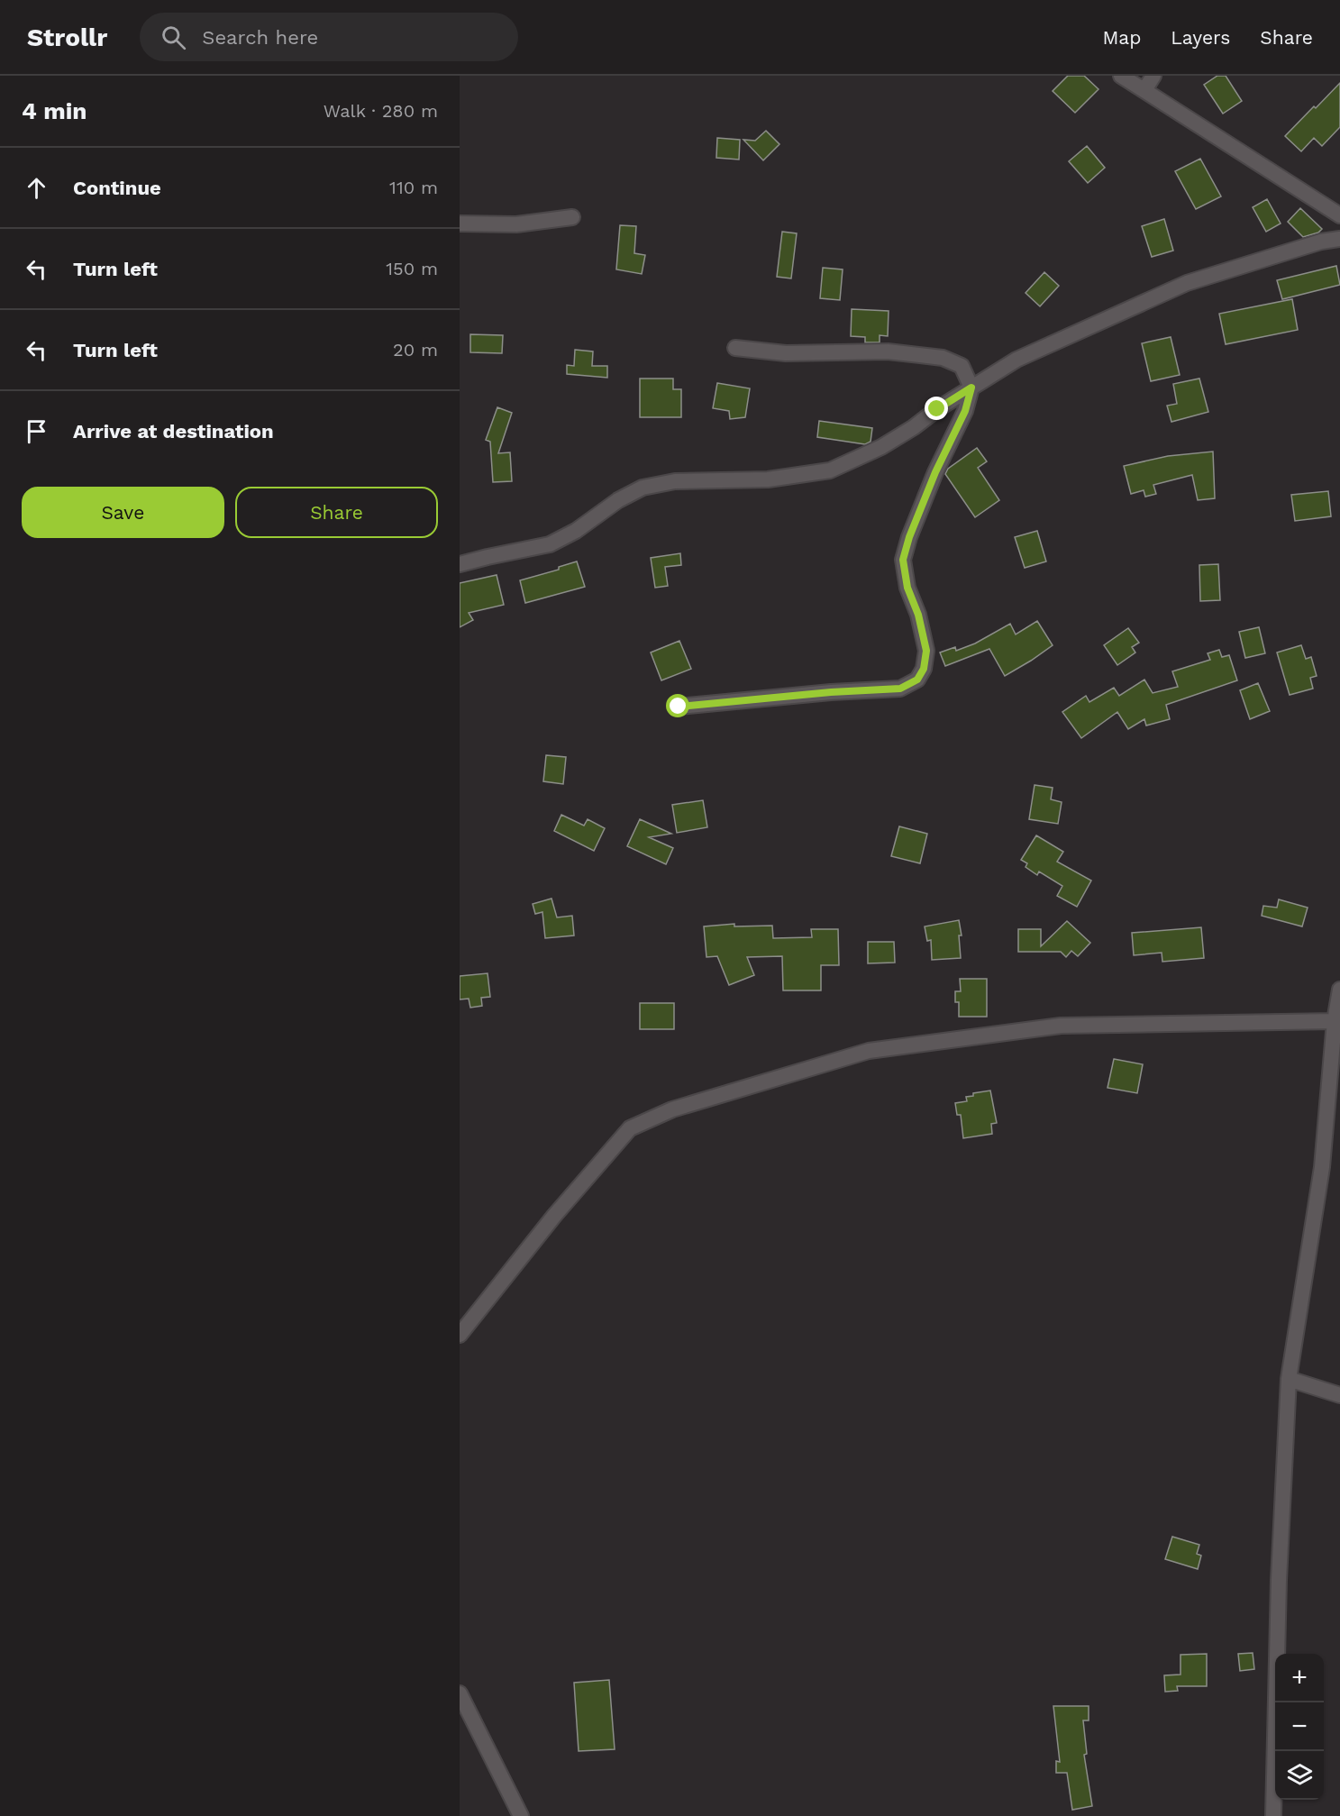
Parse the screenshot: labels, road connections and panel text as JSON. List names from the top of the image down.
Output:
{
  "page": {
    "header": "Strollr",
    "search": "Search here",
    "nav": ["Map", "Layers", "Share"],
    "heading": ["4 min", "Walk · 280 m"],
    "list": [
      ["Continue", "110 m"],
      ["Turn left", "150 m"],
      ["Turn left", "20 m"],
      "Arrive at destination"
    ],
    "buttons": ["Save", "Share"],
    "map_buttons": ["+", "−"]
  }
}
